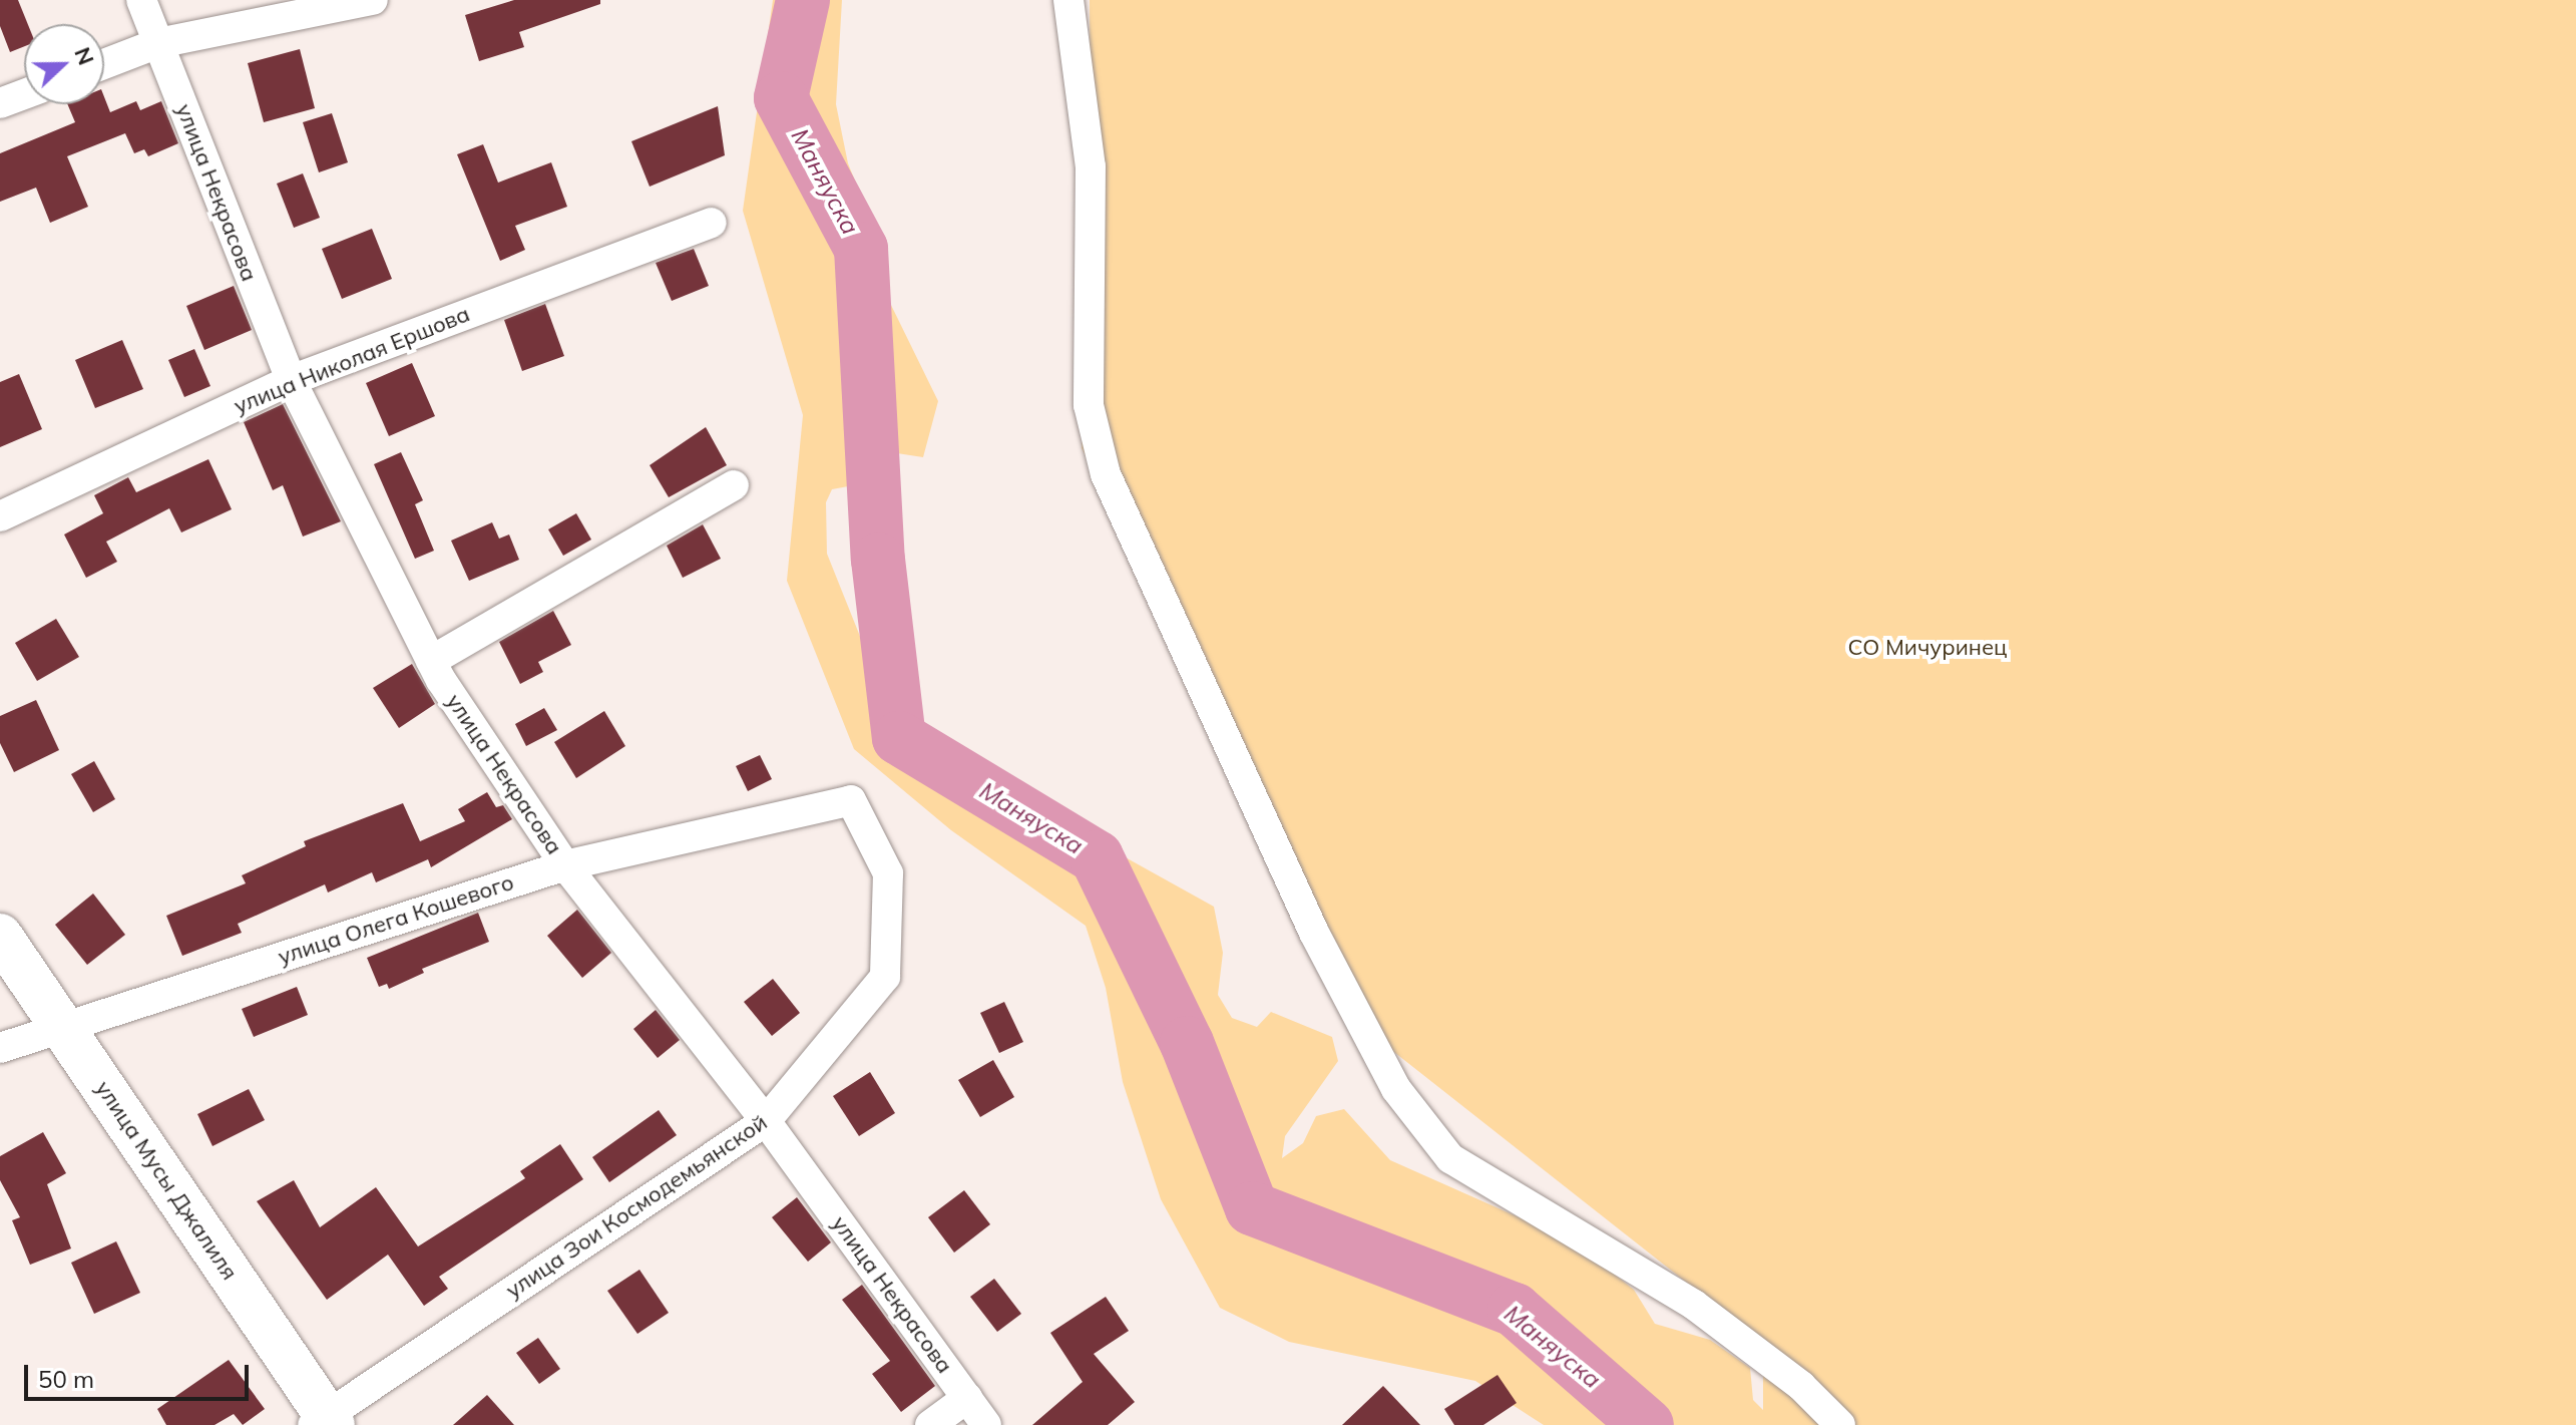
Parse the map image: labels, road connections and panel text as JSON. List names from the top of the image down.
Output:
{
  "streets": {
    "main road": ["улица Мусы Джалиля"],
    "street": [
      "улица Некрасова",
      "улица Николая Ершова",
      "улица Олега Кошевого",
      "улица Зои Космодемьянской"
    ]
  },
  "crossings": [
    ["улица Некрасова", "улица Николая Ершова"],
    ["улица Некрасова", "улица Олега Кошевого"],
    ["улица Некрасова", "улица Зои Космодемьянской"],
    ["улица Олега Кошевого", "улица Мусы Джалиля"],
    ["улица Олега Кошевого", "улица Зои Космодемьянской"],
    ["улица Мусы Джалиля", "улица Зои Космодемьянской"]
  ],
  "water": ["Маняуска"],
  "parks": ["СО Мичуринец"],
  "scale_bar": "50 m",
  "north": "right"
}
